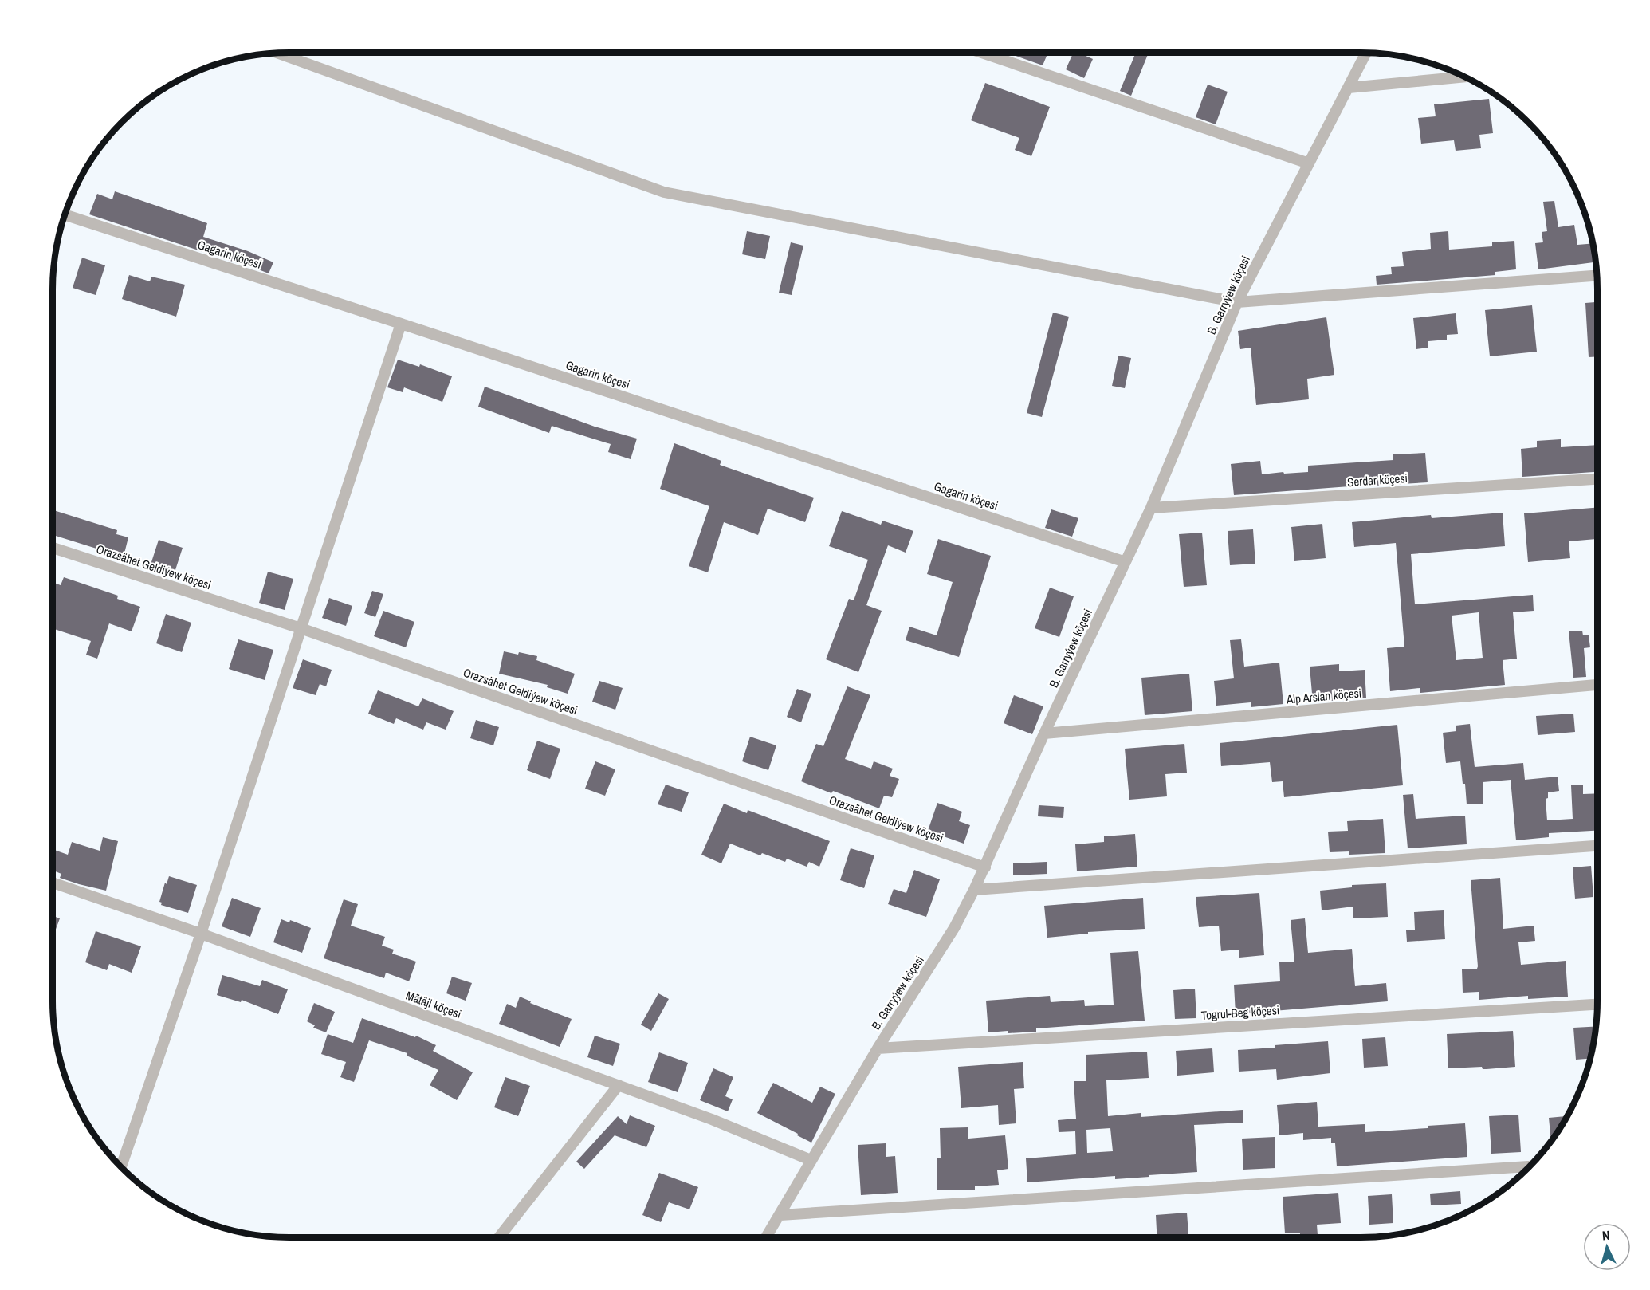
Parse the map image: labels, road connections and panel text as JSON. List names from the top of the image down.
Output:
{
  "streets": {
    "street": [
      "Gagarin köçesi",
      "B. Garryýew köçesi",
      "Serdar köçesi",
      "Orazsähet Geldiýew köçesi",
      "Alp Arslan köçesi",
      "Mätäji köçesi",
      "Togrul-Beg köçesi"
    ]
  },
  "crossings": [
    ["Gagarin köçesi", "B. Garryýew köçesi"],
    ["B. Garryýew köçesi", "Serdar köçesi"],
    ["B. Garryýew köçesi", "Orazsähet Geldiýew köçesi"],
    ["B. Garryýew köçesi", "Alp Arslan köçesi"],
    ["B. Garryýew köçesi", "Mätäji köçesi"],
    ["B. Garryýew köçesi", "Togrul-Beg köçesi"]
  ],
  "north": "top"
}
